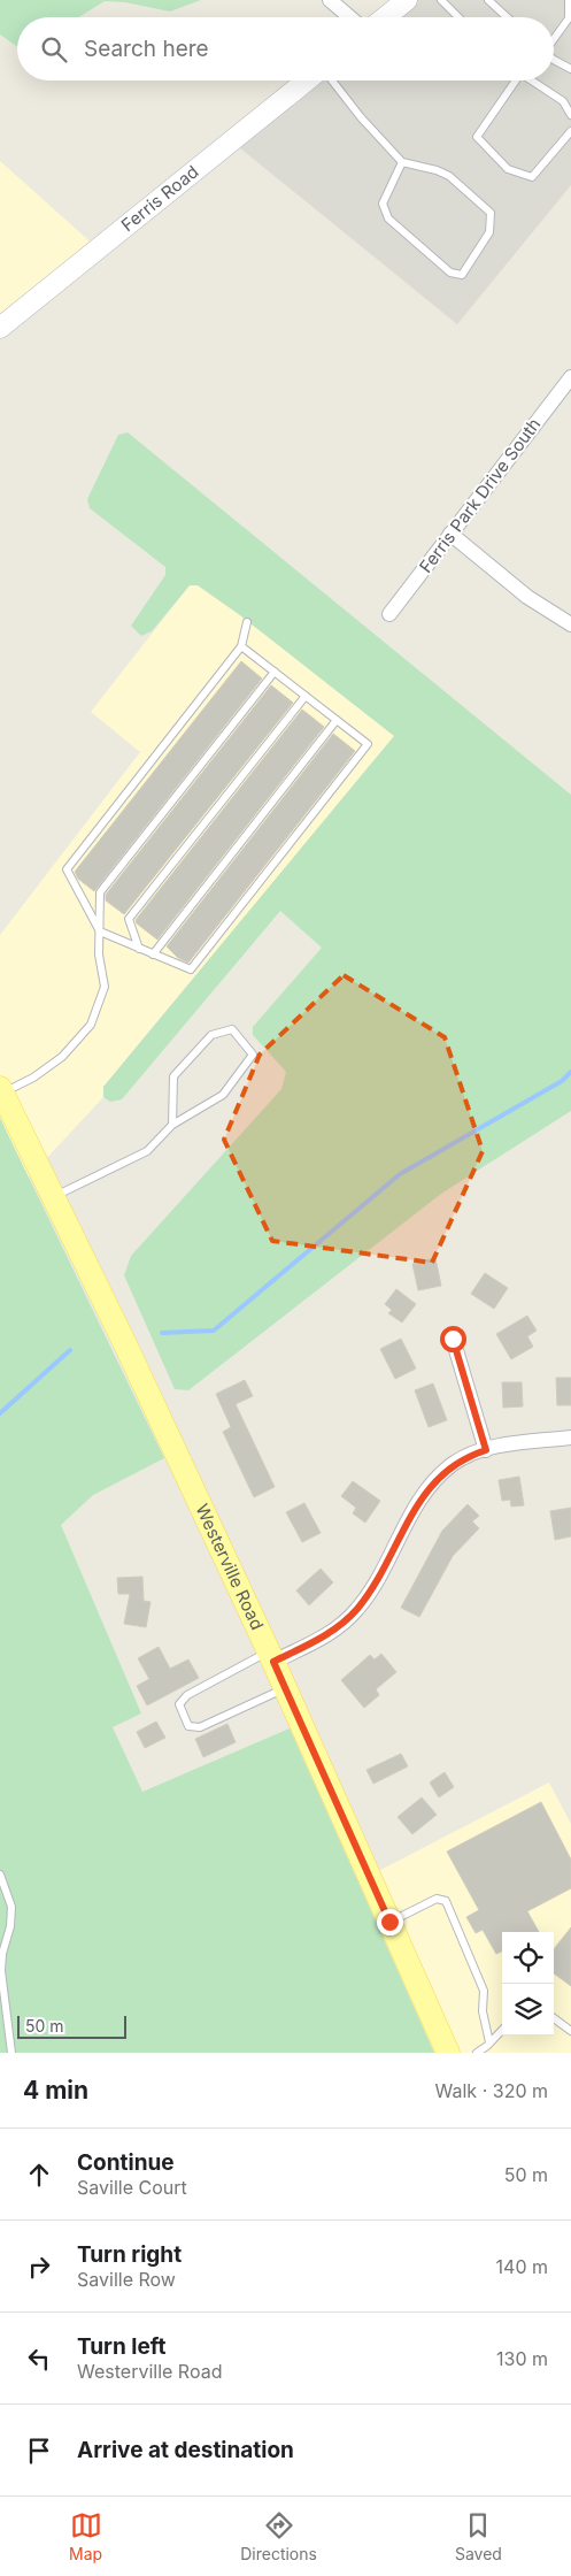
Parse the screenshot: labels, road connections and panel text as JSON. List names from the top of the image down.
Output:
{
  "streets": {
    "main road": ["Ferris Road", "Westerville Road"],
    "street": ["Ferris Park Drive South"]
  },
  "scale_bar": "50 m",
  "page": {
    "search": "Search here",
    "scale": "50 m",
    "heading": ["4 min", "Walk · 320 m"],
    "list": [
      ["Continue", "Saville Court", "50 m"],
      ["Turn right", "Saville Row", "140 m"],
      ["Turn left", "Westerville Road", "130 m"],
      "Arrive at destination"
    ],
    "nav": ["Map", "Directions", "Saved"]
  }
}
